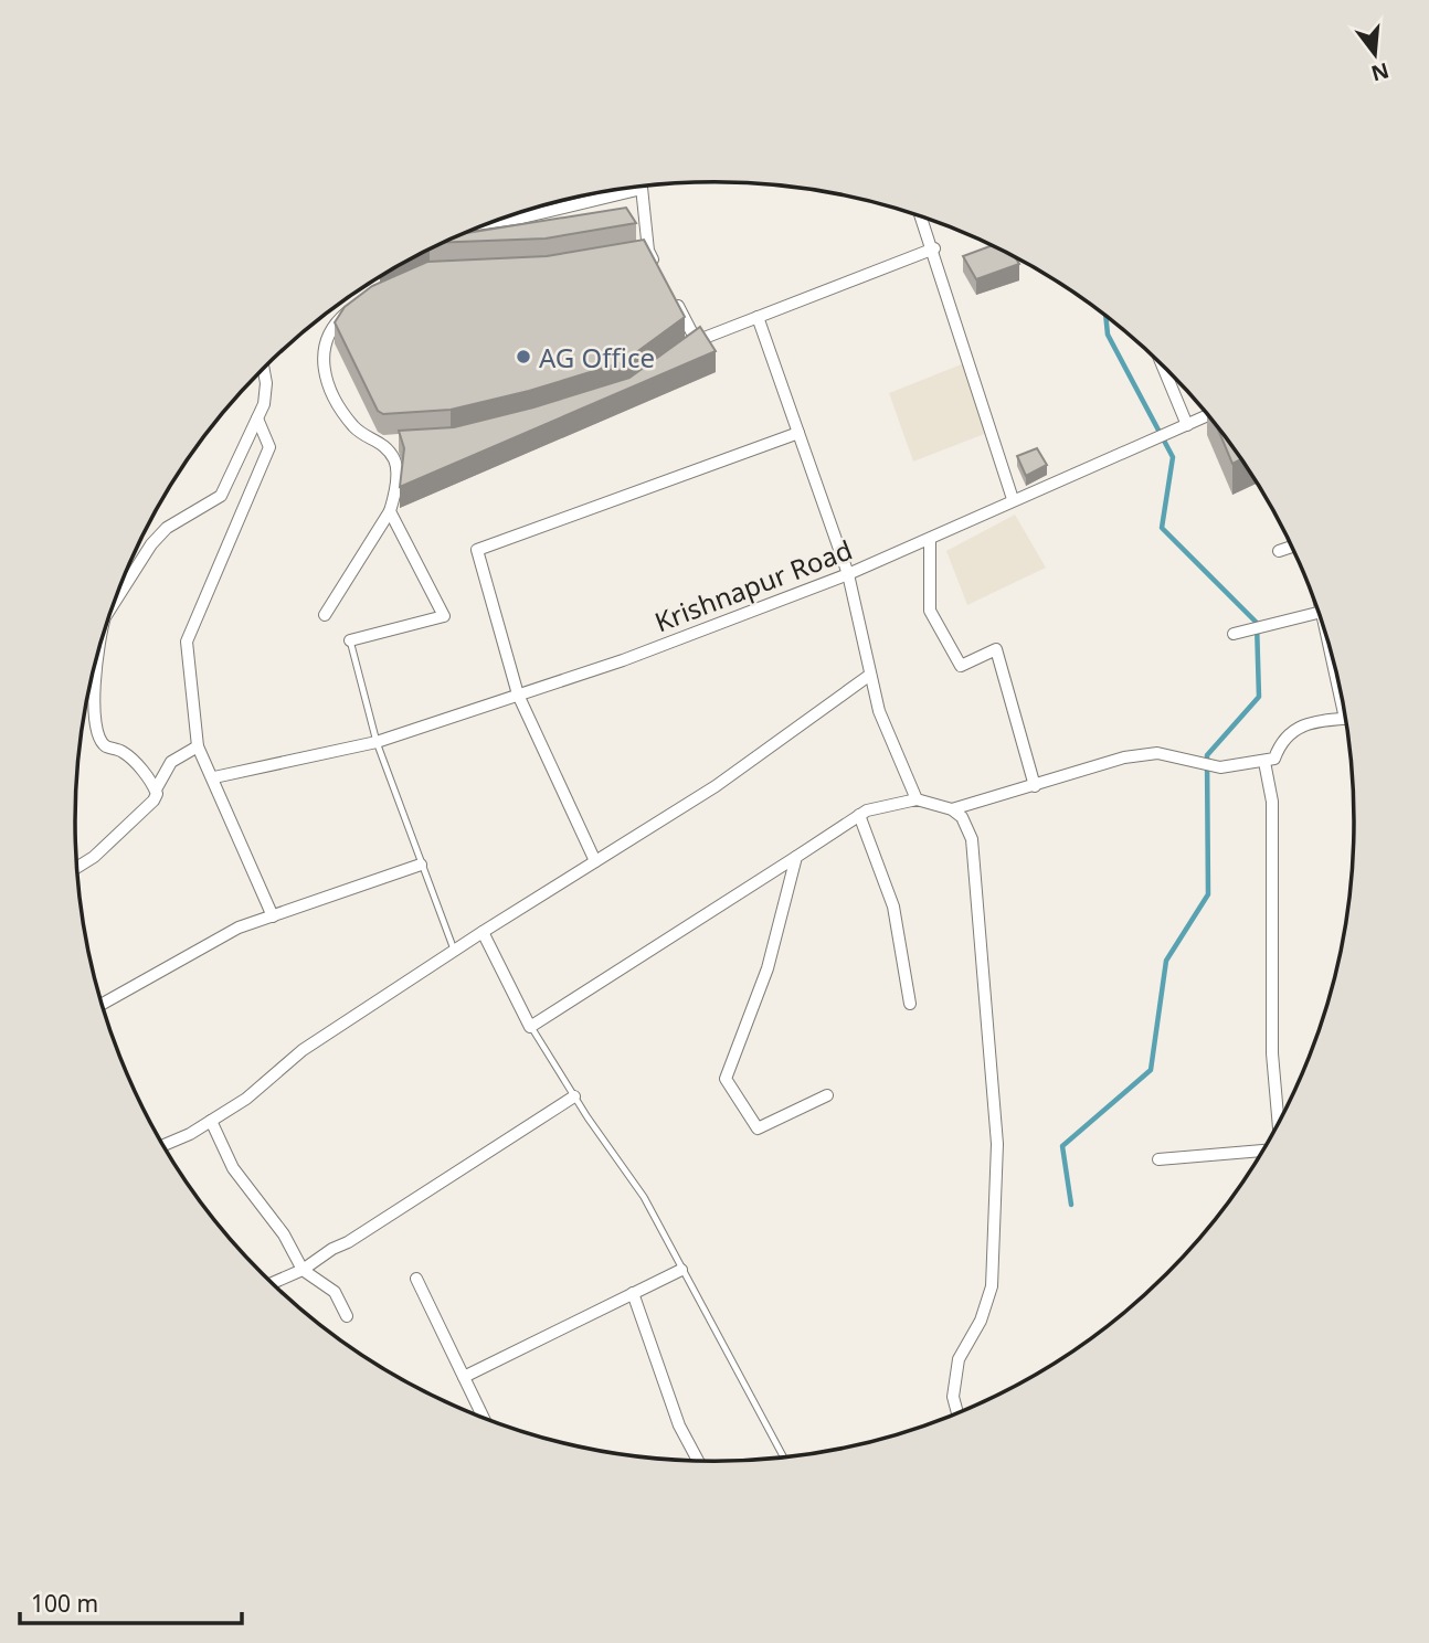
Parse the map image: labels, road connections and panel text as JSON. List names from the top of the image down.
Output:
{
  "streets": {
    "street": ["Krishnapur Road"]
  },
  "places": ["AG Office"],
  "scale_bar": "100 m",
  "north": "bottom"
}
